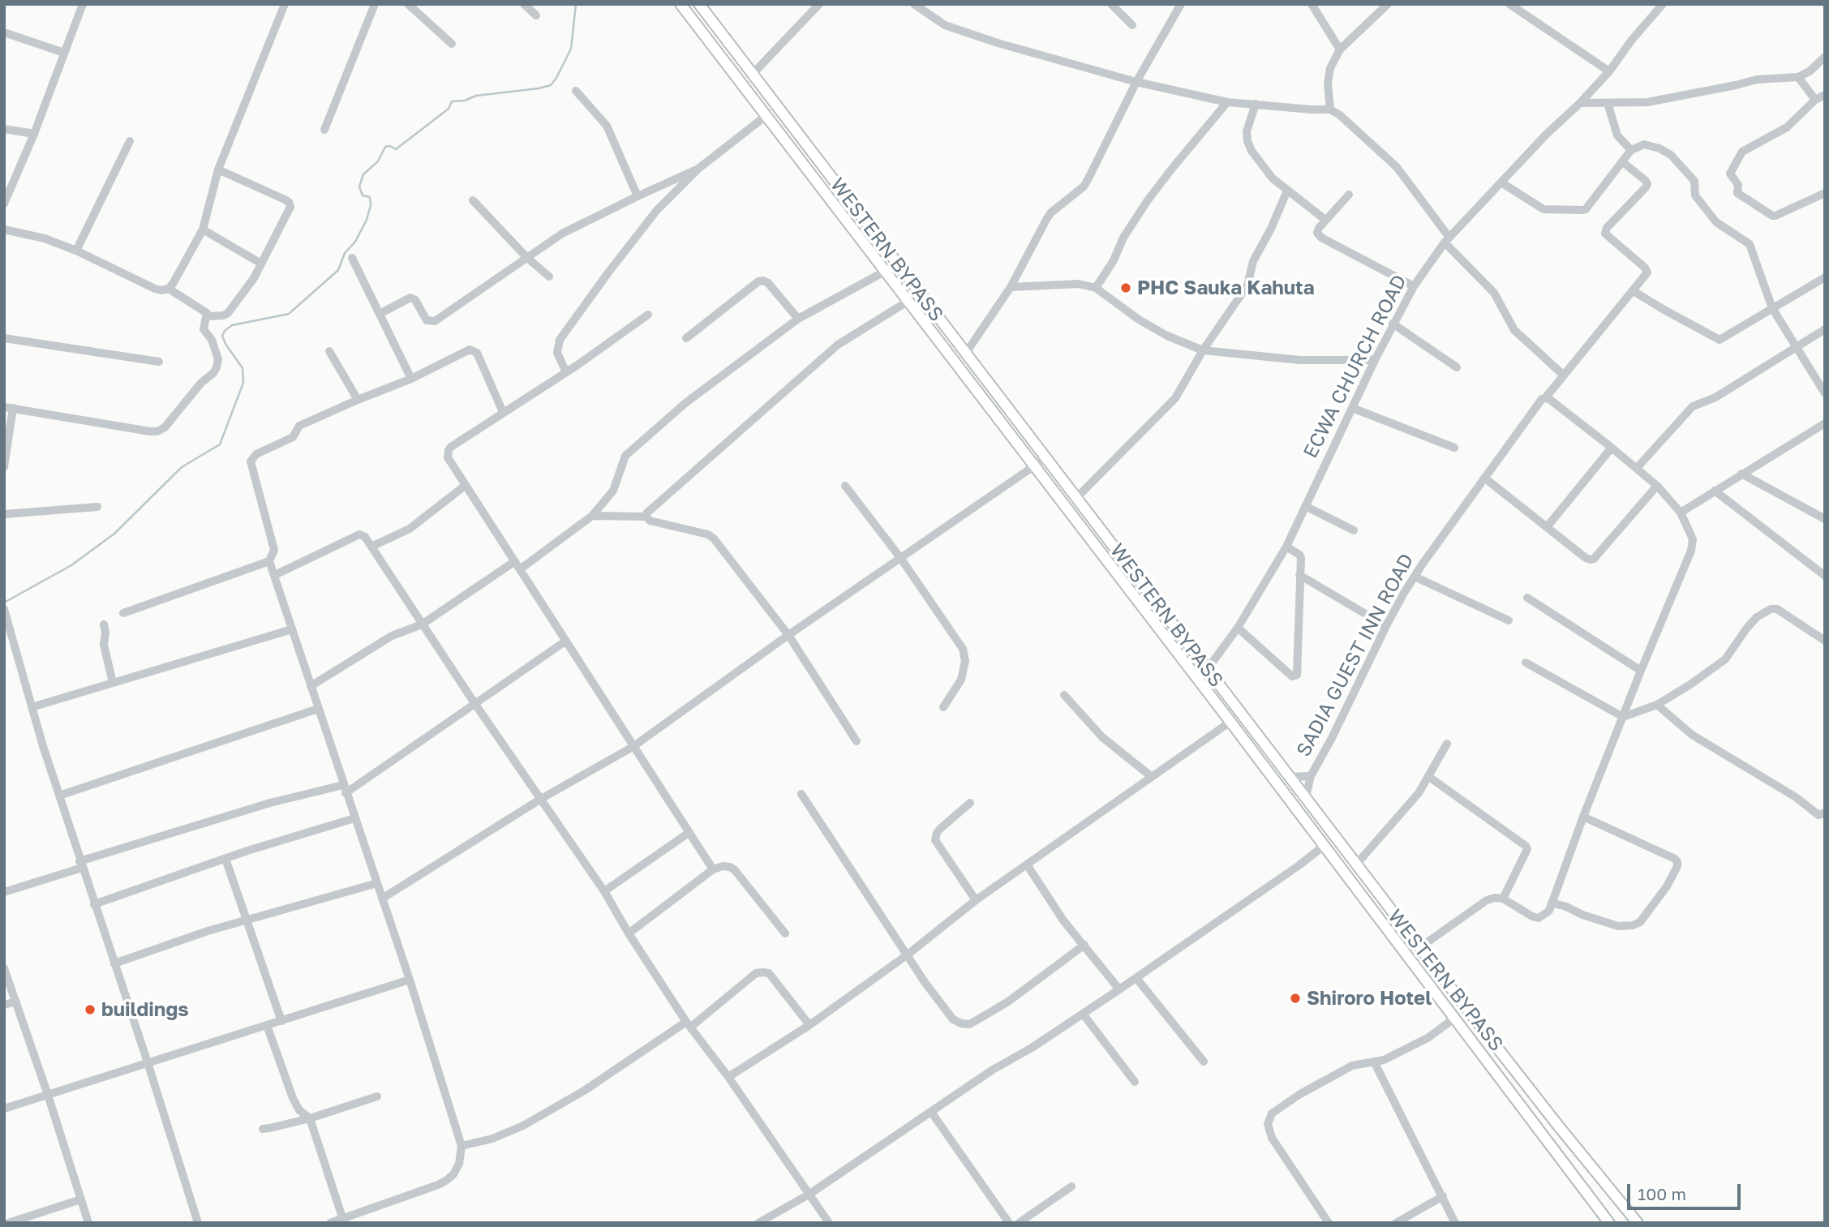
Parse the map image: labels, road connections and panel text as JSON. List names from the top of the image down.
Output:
{
  "streets": {
    "main road": ["WESTERN BYPASS"],
    "street": ["ECWA CHURCH ROAD", "SADIA GUEST INN ROAD"]
  },
  "crossings": [
    ["WESTERN BYPASS", "ECWA CHURCH ROAD"],
    ["WESTERN BYPASS", "SADIA GUEST INN ROAD"]
  ],
  "places": ["PHC Sauka Kahuta", "Shiroro Hotel", "buildings"],
  "scale_bar": "100 m"
}
